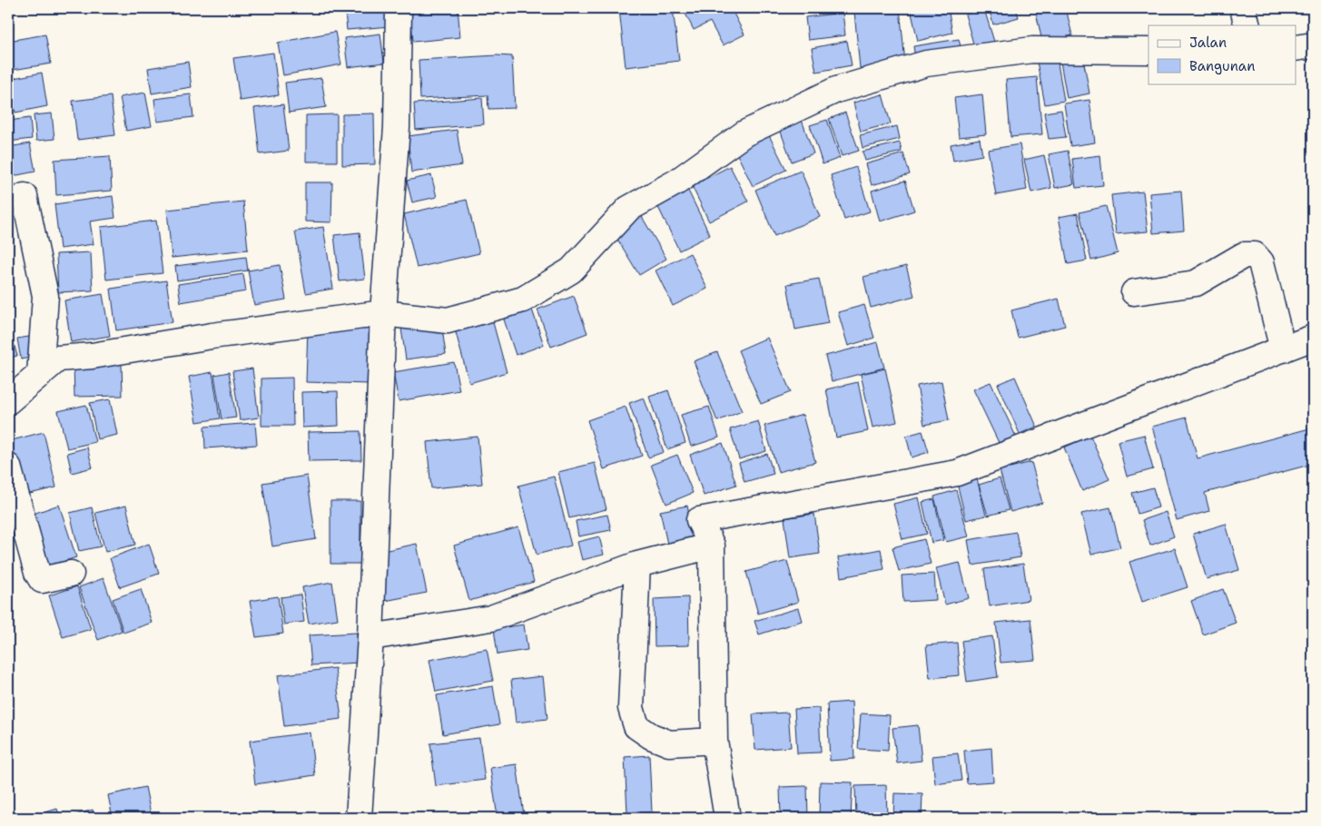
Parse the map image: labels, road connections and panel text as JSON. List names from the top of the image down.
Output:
{
  "legend": ["Jalan", "Bangunan"]
}
